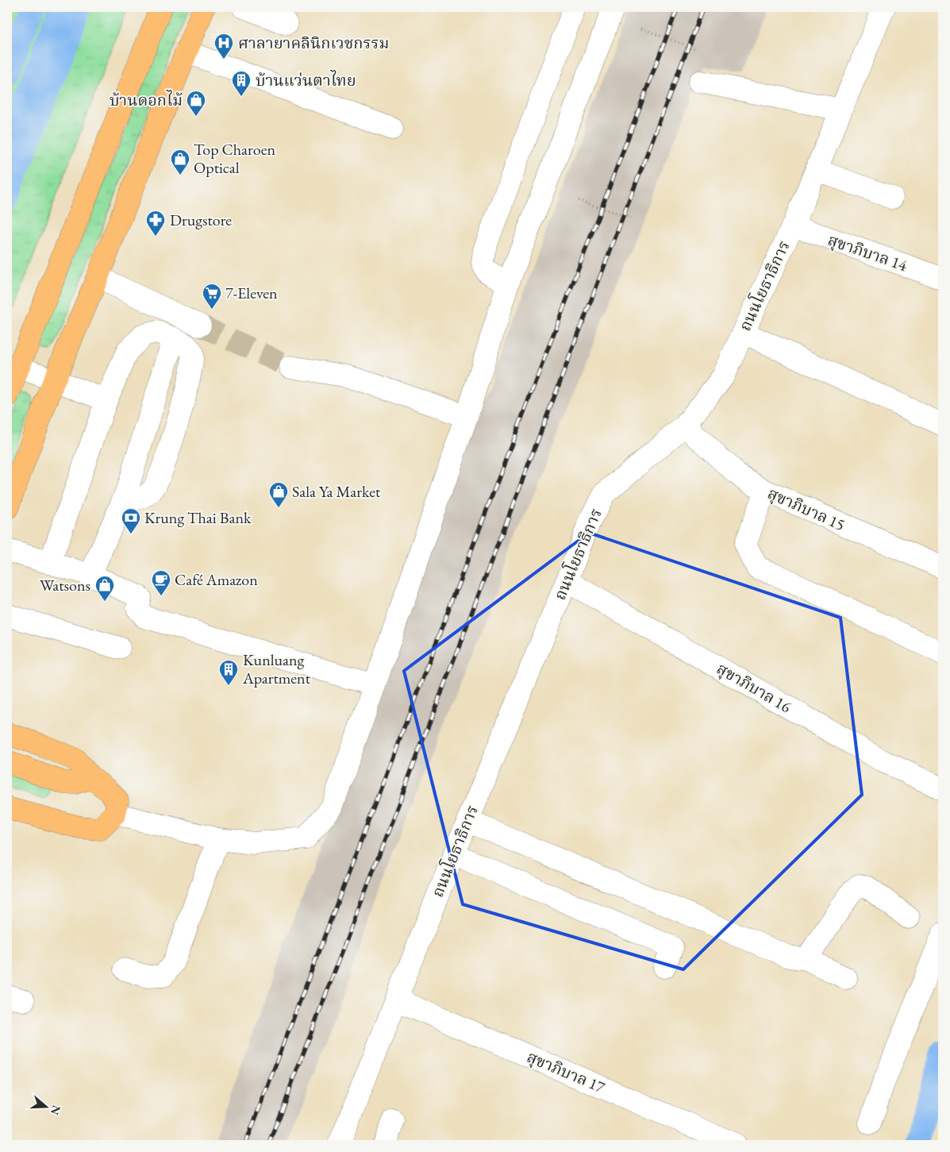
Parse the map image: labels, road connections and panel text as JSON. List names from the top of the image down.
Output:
{
  "streets": {
    "street": [
      "สุขาภิบาล 14",
      "ถนนโยธาธิการ",
      "สุขาภิบาล 15",
      "สุขาภิบาล 16",
      "สุขาภิบาล 17"
    ]
  },
  "crossings": [
    ["สุขาภิบาล 14", "ถนนโยธาธิการ"],
    ["ถนนโยธาธิการ", "สุขาภิบาล 15"],
    ["ถนนโยธาธิการ", "สุขาภิบาล 16"],
    ["ถนนโยธาธิการ", "สุขาภิบาล 17"]
  ],
  "places": {
    "hospital": ["ศาลายาคลินิกเวชกรรม"],
    "building": ["บ้านแว่นตาไทย", "Kunluang Apartment"],
    "shop": [
      "บ้านดอกไม้",
      "Top Charoen Optical",
      "Sala Ya Market",
      "Watsons"
    ],
    "pharmacy": ["Drugstore"],
    "supermarket": ["7-Eleven"],
    "bank": ["Krung Thai Bank"],
    "cafe": ["Café Amazon"]
  },
  "north": "right"
}
